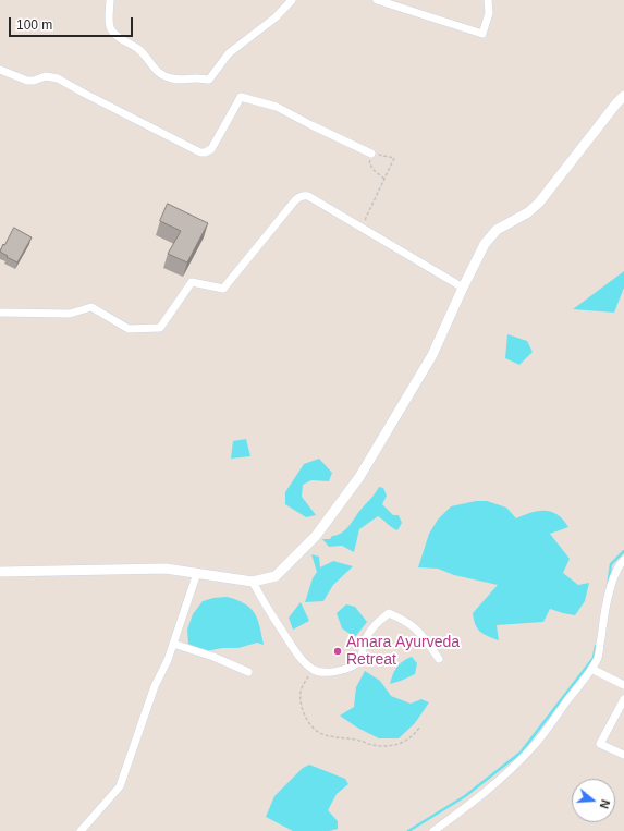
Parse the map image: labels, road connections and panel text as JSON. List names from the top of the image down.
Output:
{
  "places": ["Amara Ayurveda Retreat"],
  "scale_bar": "100 m",
  "north": "right"
}
